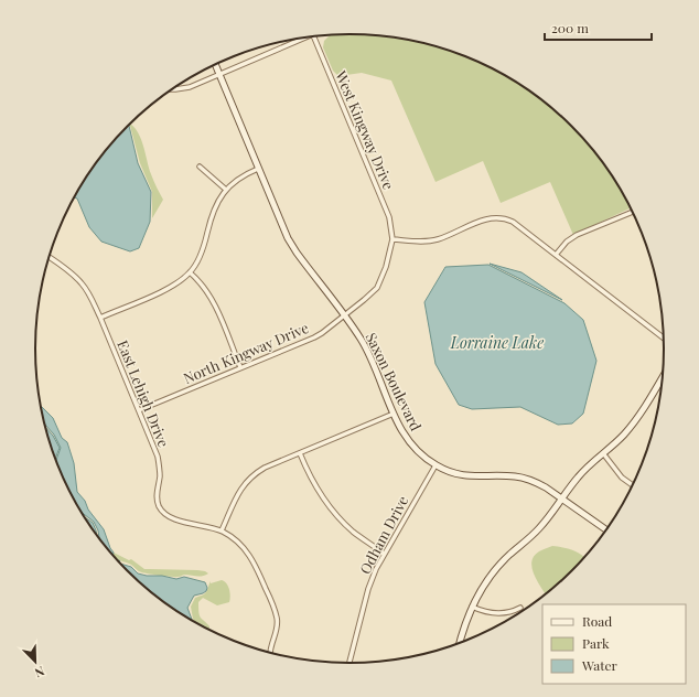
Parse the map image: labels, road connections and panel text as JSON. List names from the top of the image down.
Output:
{
  "streets": {
    "main road": ["Saxon Boulevard"],
    "street": [
      "West Kingway Drive",
      "North Kingway Drive",
      "East Lehigh Drive",
      "Odham Drive"
    ]
  },
  "crossings": [
    ["West Kingway Drive", "North Kingway Drive"],
    ["North Kingway Drive", "Saxon Boulevard"],
    ["North Kingway Drive", "East Lehigh Drive"],
    ["Saxon Boulevard", "Odham Drive"]
  ],
  "water": ["Lorraine Lake"],
  "legend": ["Road", "Park", "Water"],
  "scale_bar": "200 m",
  "north": "bottom right"
}
